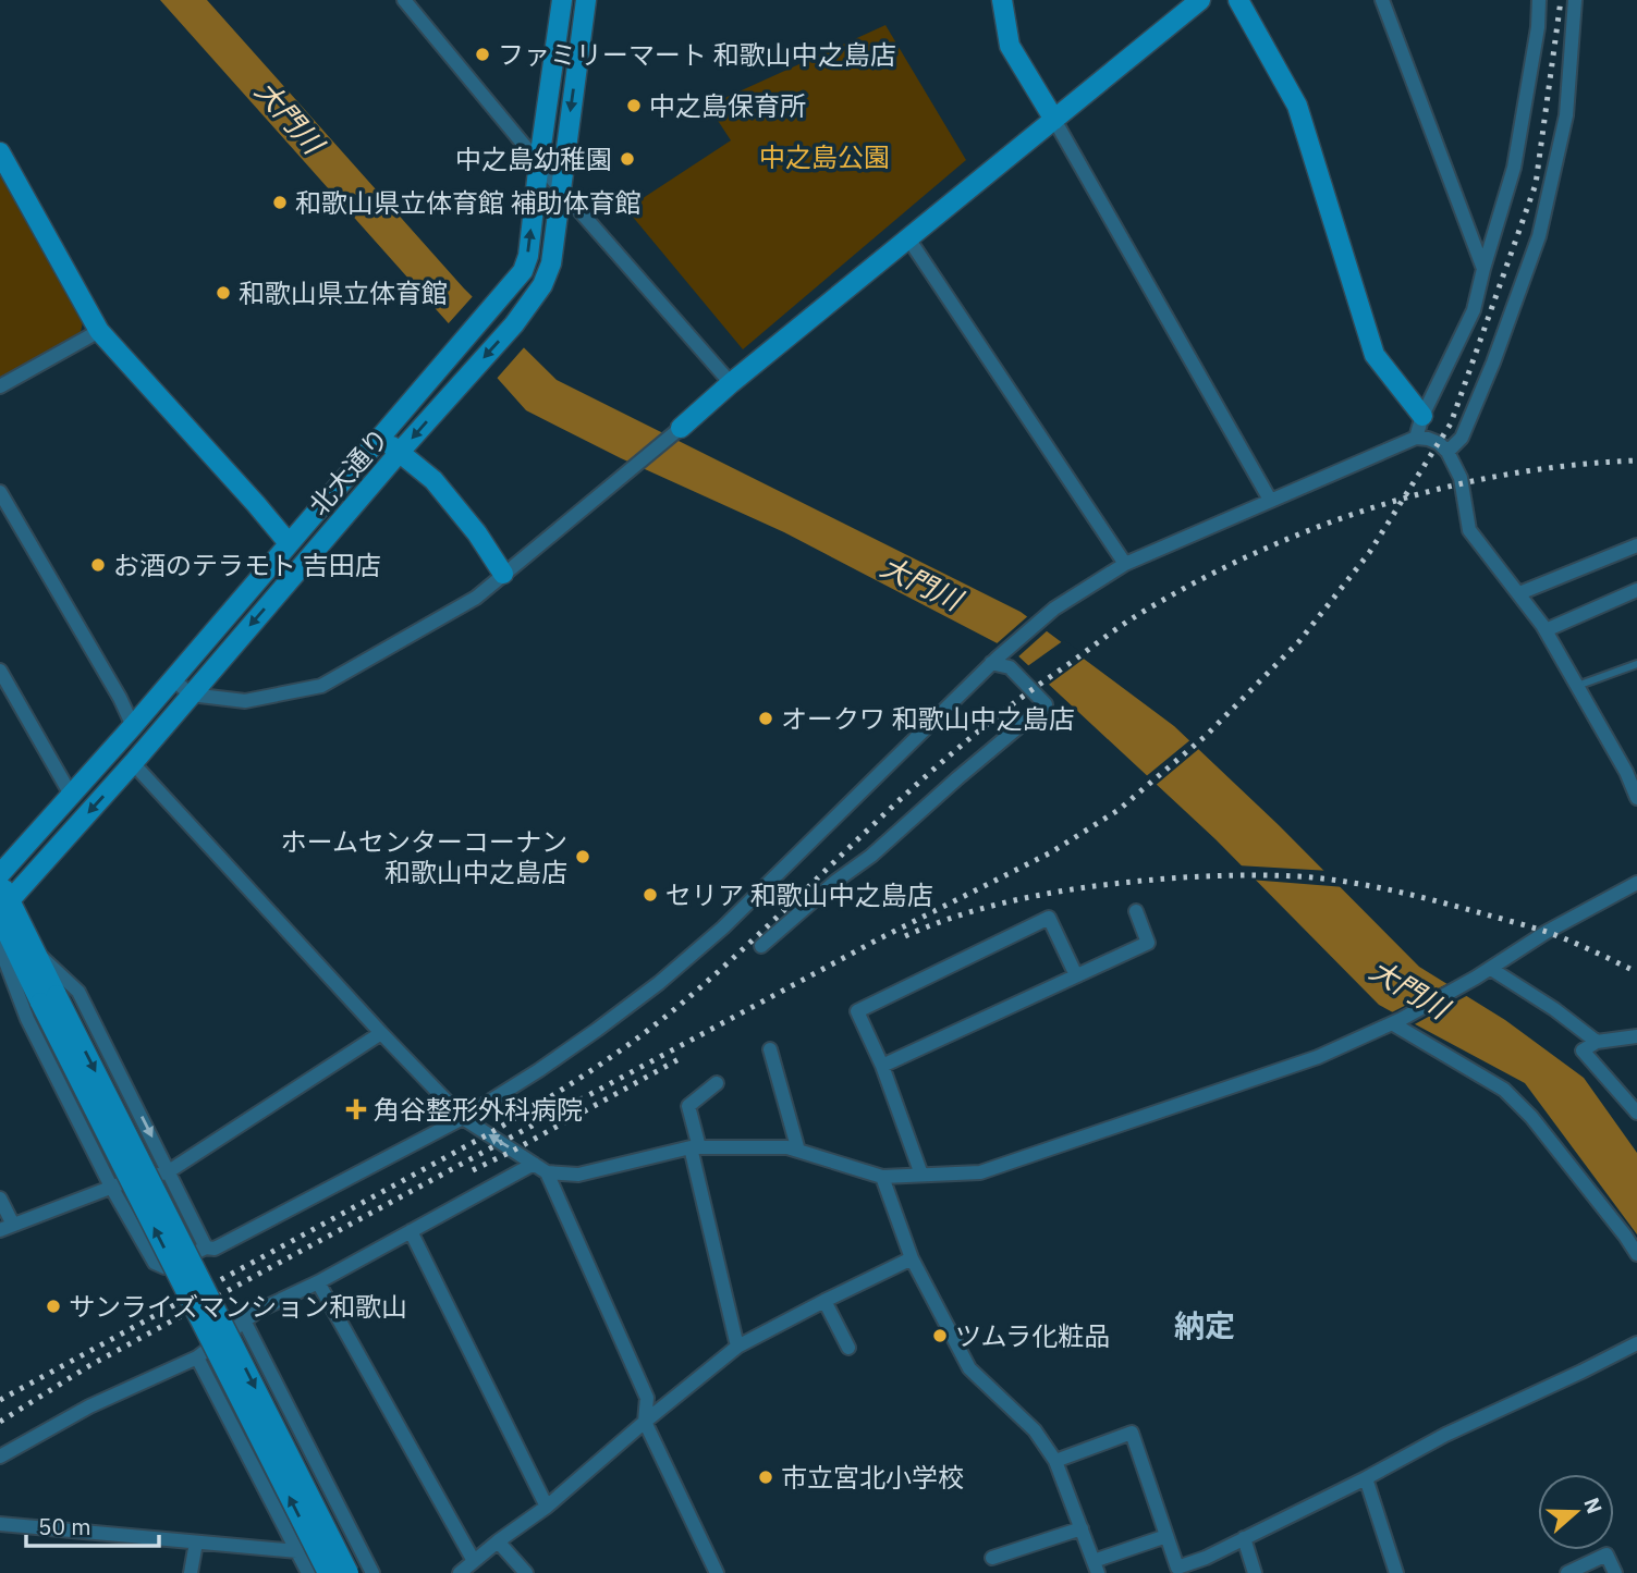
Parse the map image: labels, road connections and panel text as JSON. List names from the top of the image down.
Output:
{
  "streets": {
    "street": ["北大通り"]
  },
  "districts": ["納定"],
  "water": ["大門川"],
  "parks": ["中之島公園"],
  "places": {
    "other": [
      "ファミリーマート 和歌山中之島店",
      "中之島保育所",
      "中之島幼稚園",
      "和歌山県立体育館 補助体育館",
      "和歌山県立体育館",
      "お酒のテラモト 吉田店",
      "オークワ 和歌山中之島店",
      "ホームセンターコーナン 和歌山中之島店",
      "セリア 和歌山中之島店",
      "サンライズマンション和歌山",
      "ツムラ化粧品",
      "市立宮北小学校"
    ],
    "health": ["角谷整形外科病院"]
  },
  "scale_bar": "50 m",
  "north": "right"
}
